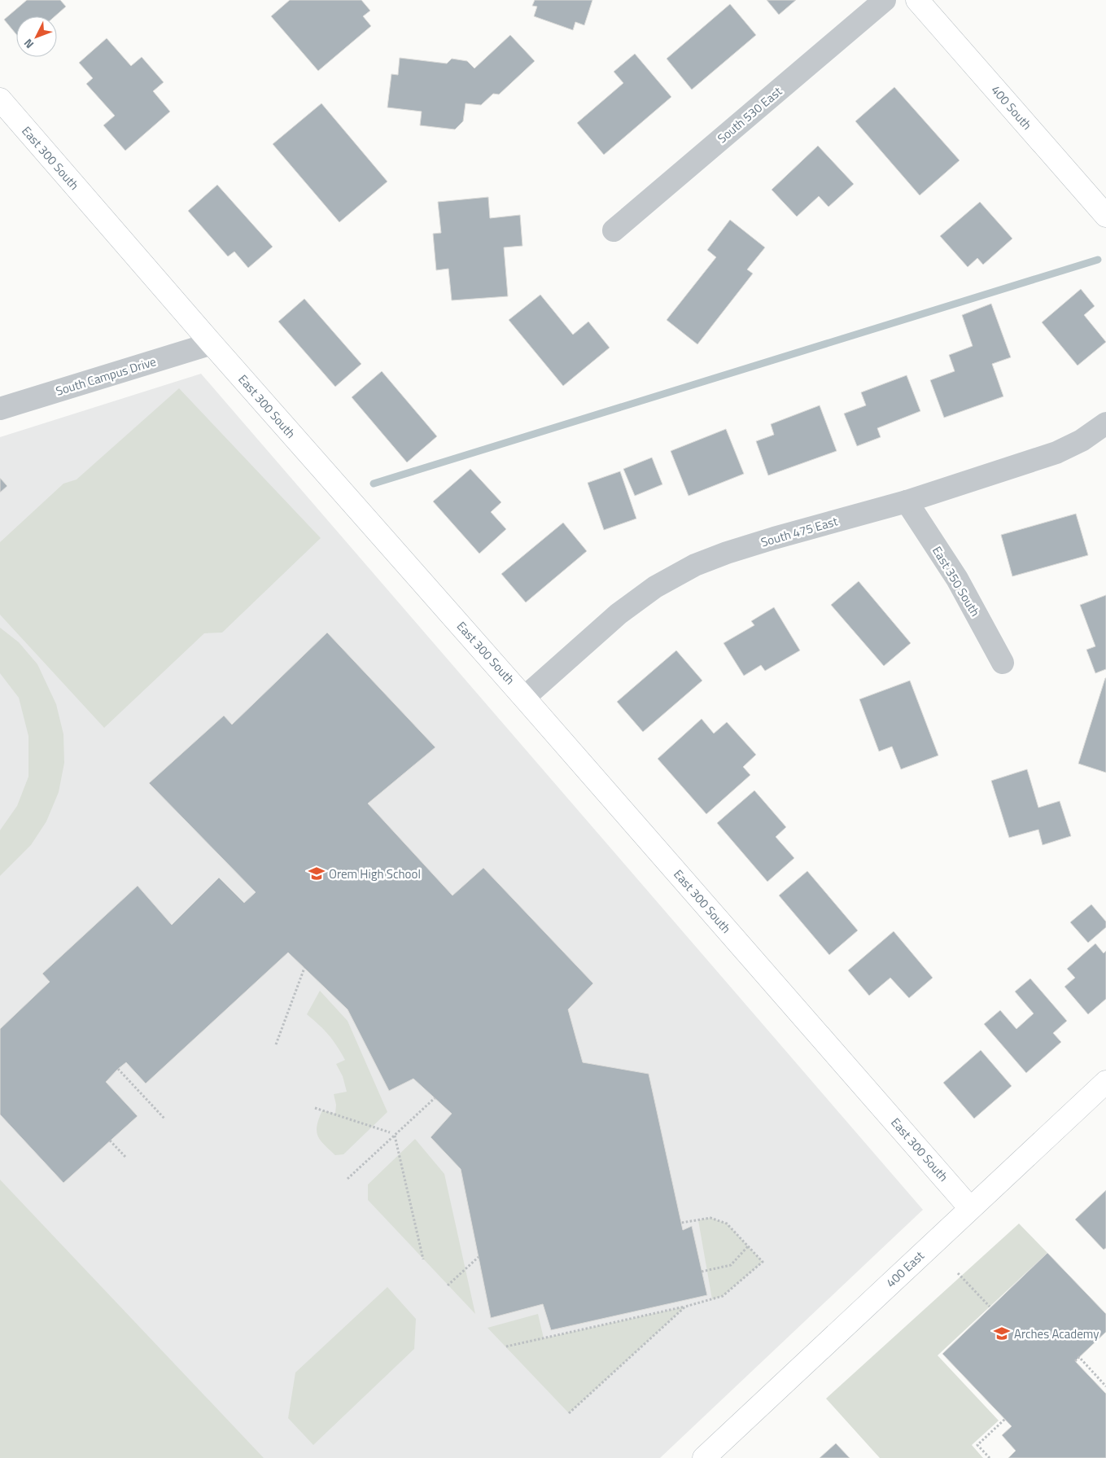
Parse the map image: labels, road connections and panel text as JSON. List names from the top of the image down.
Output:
{
  "streets": {
    "street": [
      "400 South",
      "South 530 East",
      "East 300 South",
      "South Campus Drive",
      "South 475 East",
      "East 350 South",
      "400 East"
    ]
  },
  "crossings": [
    ["East 300 South", "South Campus Drive"],
    ["East 300 South", "South 475 East"],
    ["East 300 South", "400 East"],
    ["South 475 East", "East 350 South"]
  ],
  "places": {
    "school or university": ["Orem High School", "Arches Academy"]
  },
  "north": "bottom left"
}
